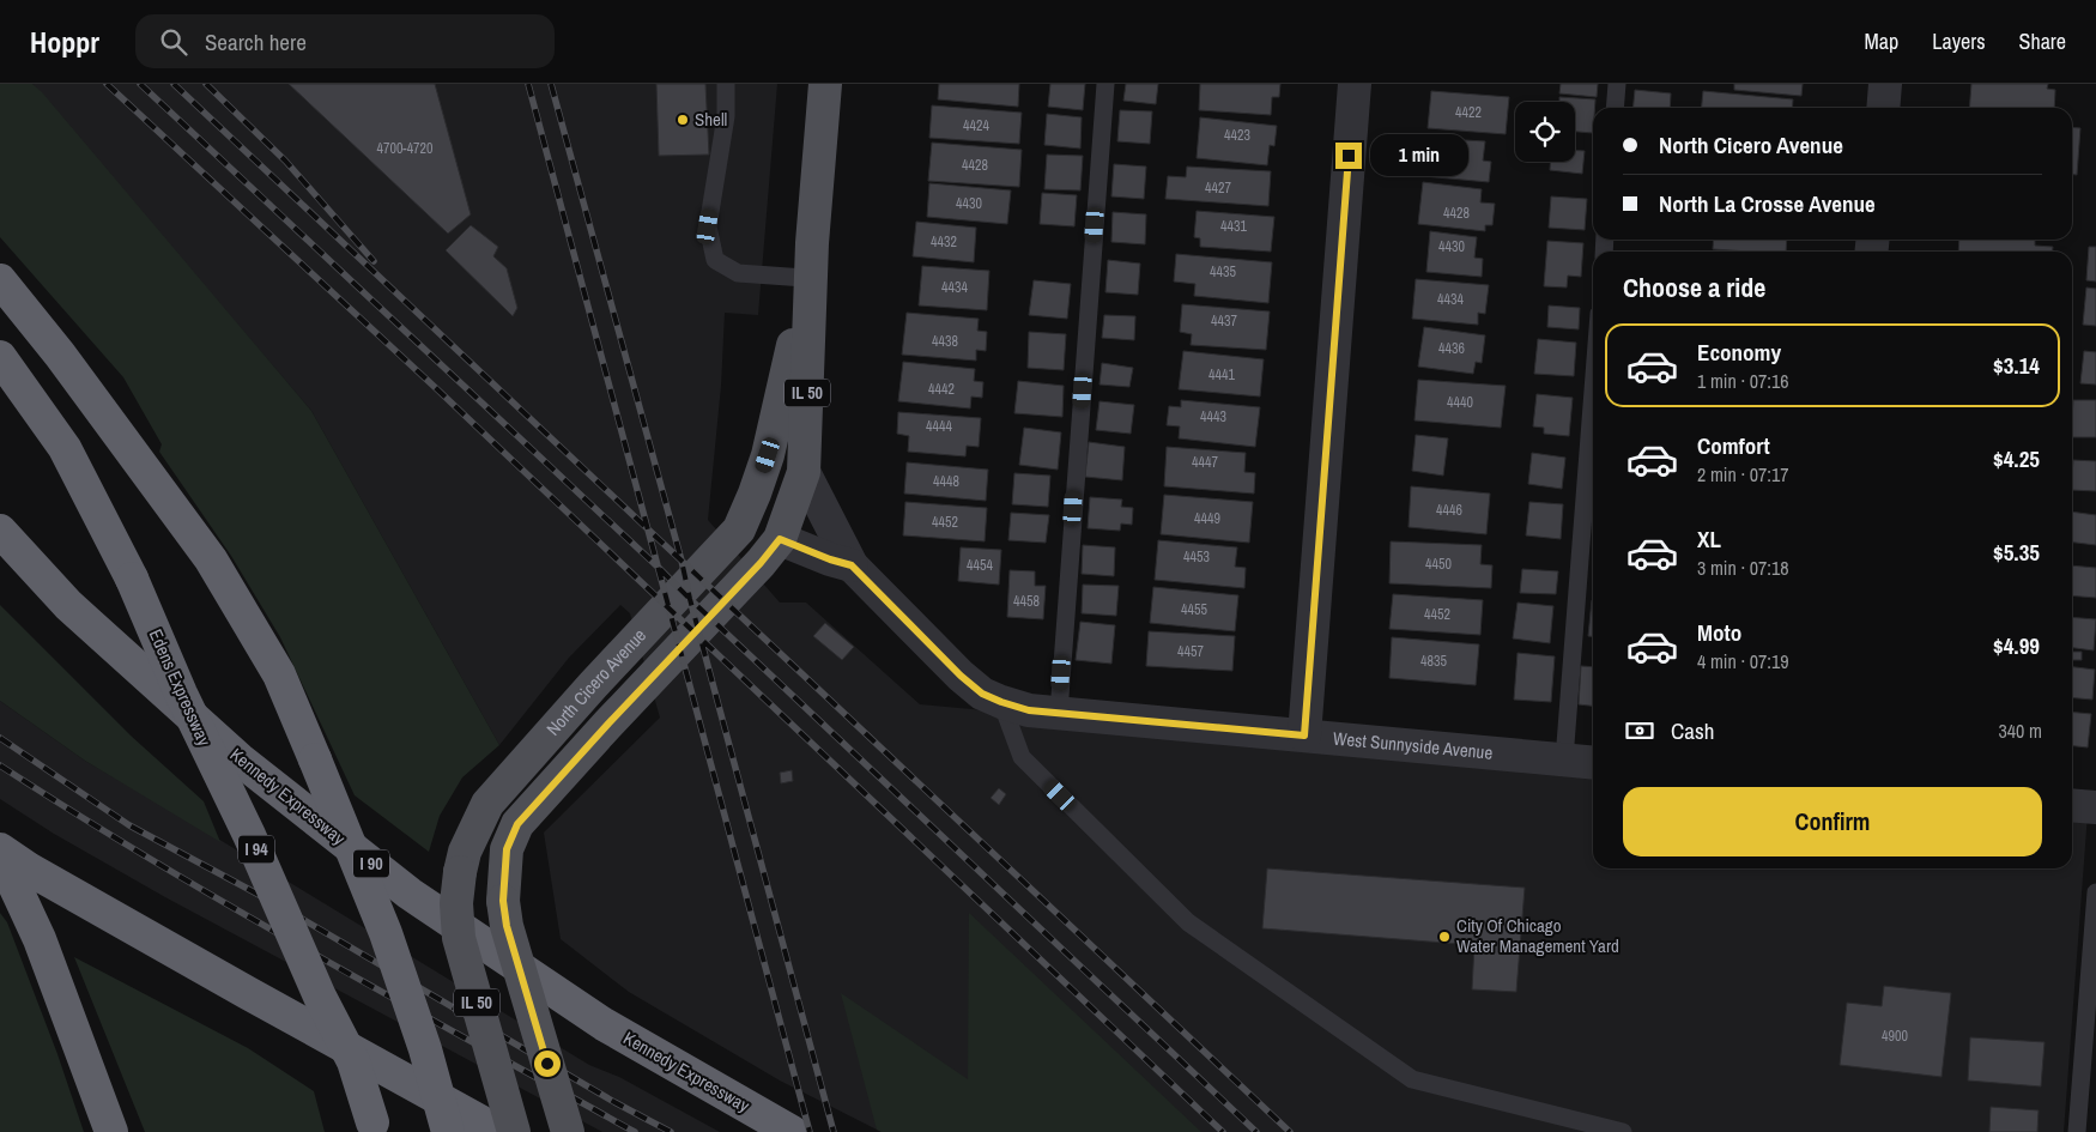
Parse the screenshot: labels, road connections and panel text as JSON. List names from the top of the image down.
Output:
{
  "streets": {
    "highway": [
      "Edens Expressway",
      "Kennedy Expressway",
      "I 94",
      "I 90"
    ],
    "main road": ["IL 50", "North Cicero Avenue"],
    "street": ["West Sunnyside Avenue"]
  },
  "crossings": [
    ["North Cicero Avenue", "West Sunnyside Avenue"]
  ],
  "places": ["Shell", "City Of Chicago Water Management Yard"],
  "house_numbers": [
    "4422",
    "4424",
    "4423",
    "4700-4720",
    "4428",
    "4427",
    "4430",
    "4428",
    "4431",
    "4432",
    "4430",
    "4435",
    "4434",
    "4434",
    "4437",
    "4438",
    "4436",
    "4441",
    "4442",
    "4440",
    "4443",
    "4444",
    "4447",
    "4448",
    "4446",
    "4449",
    "4452",
    "4453",
    "4450",
    "4454",
    "4458",
    "4455",
    "4452",
    "4457",
    "4835",
    "4900"
  ],
  "page": {
    "header": "Hoppr",
    "search": "Search here",
    "nav": ["Map", "Layers", "Share"],
    "banner": ["North Cicero Avenue", "North La Crosse Avenue"],
    "bubble": "1 min",
    "heading": "Choose a ride",
    "list": [
      {
        "name": "Economy",
        "note": "1 min · 07:16",
        "value": "$3.14"
      },
      {
        "name": "Comfort",
        "note": "2 min · 07:17",
        "value": "$4.25"
      },
      {
        "name": "XL",
        "note": "3 min · 07:18",
        "value": "$5.35"
      },
      {
        "name": "Moto",
        "note": "4 min · 07:19",
        "value": "$4.99"
      }
    ],
    "pay": ["Cash", "340 m"],
    "buttons": "Confirm"
  }
}
